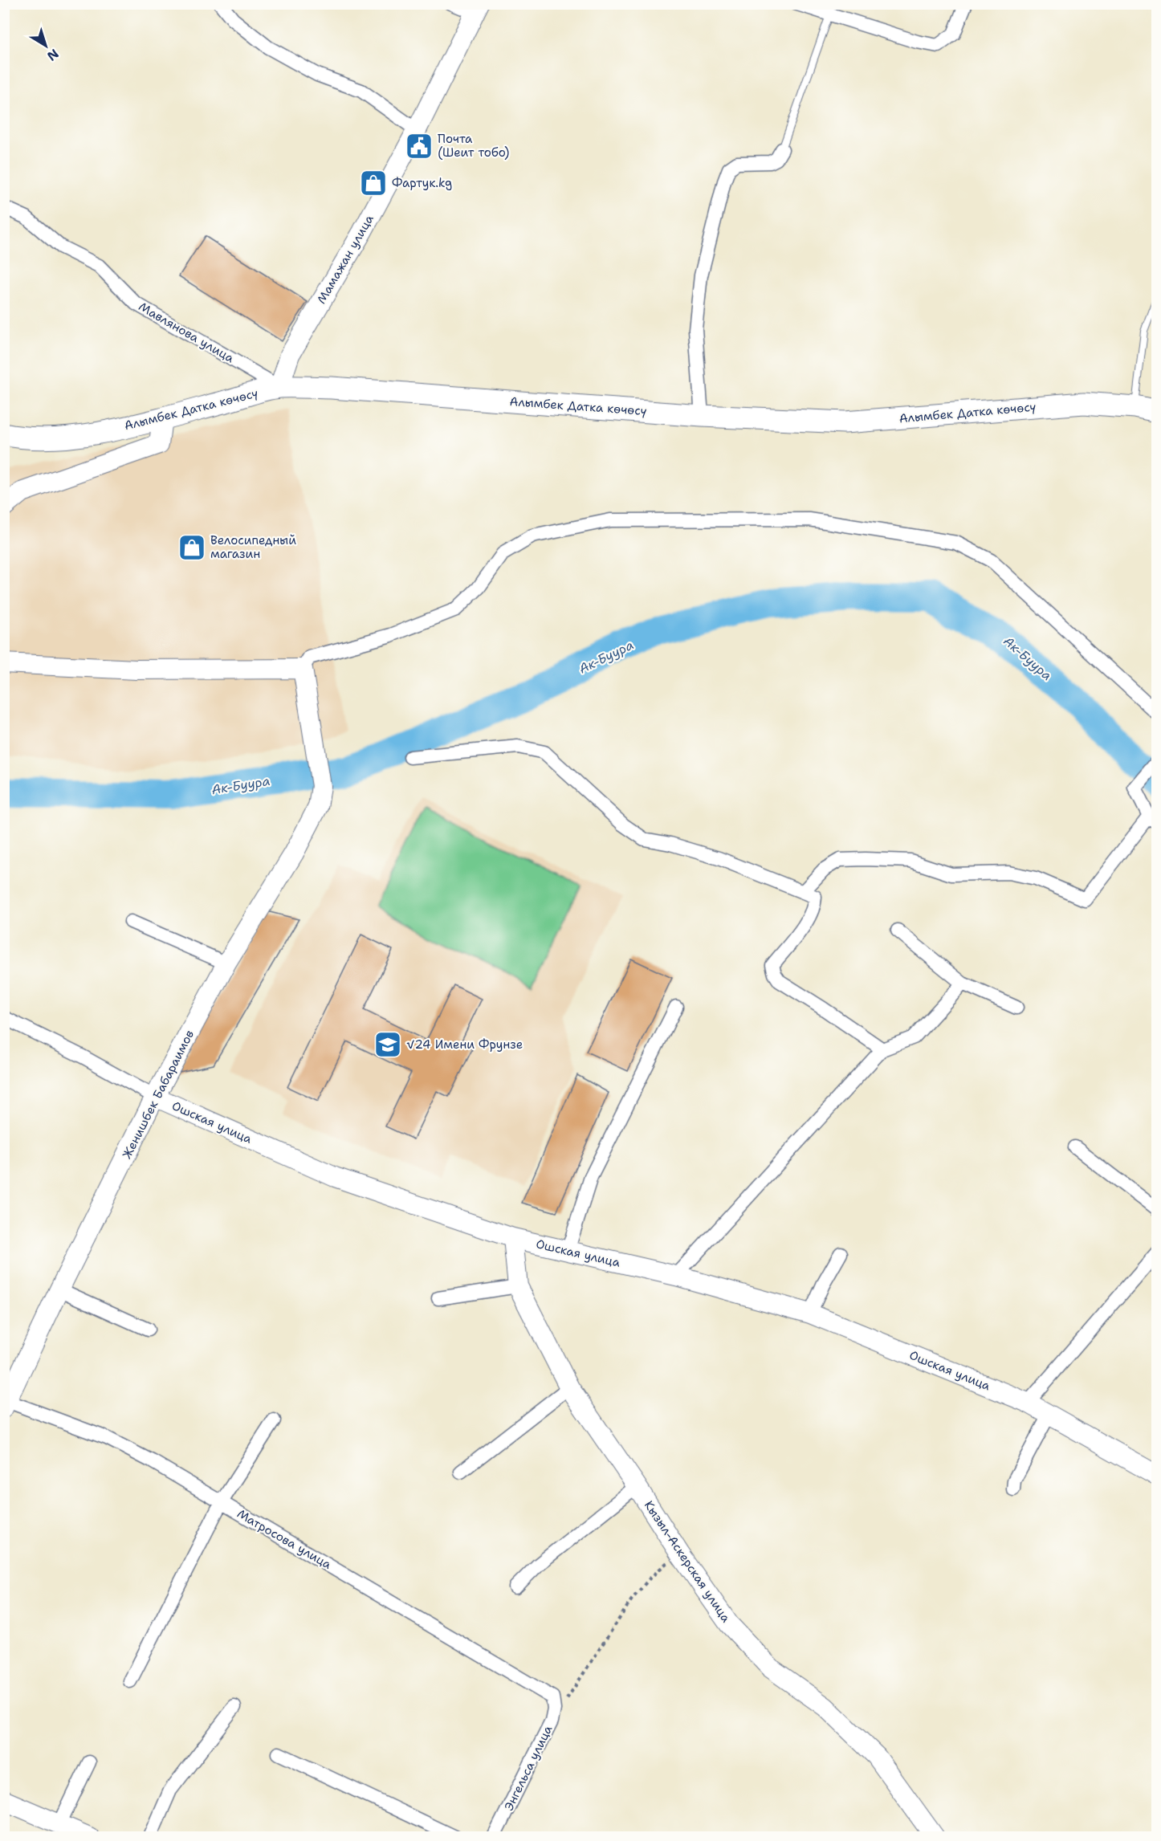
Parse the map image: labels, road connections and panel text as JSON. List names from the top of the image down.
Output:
{
  "streets": {
    "main road": ["Алымбек Датка көчөсү"],
    "street": [
      "Мамажан улица",
      "Мавлянова улица",
      "Женишбек Бабараимов",
      "Ошская улица",
      "Матросова улица",
      "Кызыл-Аскерская улица",
      "Энгельса улица"
    ]
  },
  "crossings": [
    ["Мамажан улица", "Мавлянова улица"],
    ["Мамажан улица", "Алымбек Датка көчөсү"],
    ["Мавлянова улица", "Алымбек Датка көчөсү"],
    ["Женишбек Бабараимов", "Ошская улица"],
    ["Женишбек Бабараимов", "Матросова улица"],
    ["Ошская улица", "Кызыл-Аскерская улица"],
    ["Матросова улица", "Энгельса улица"]
  ],
  "water": ["Ак-Буура"],
  "places": {
    "public building": ["Почта (Шеит тобо)"],
    "shop": ["Фартук.kg", "Велосипедный магазин"],
    "school or university": ["√24 Имени Фрунзе"]
  },
  "north": "bottom right"
}
